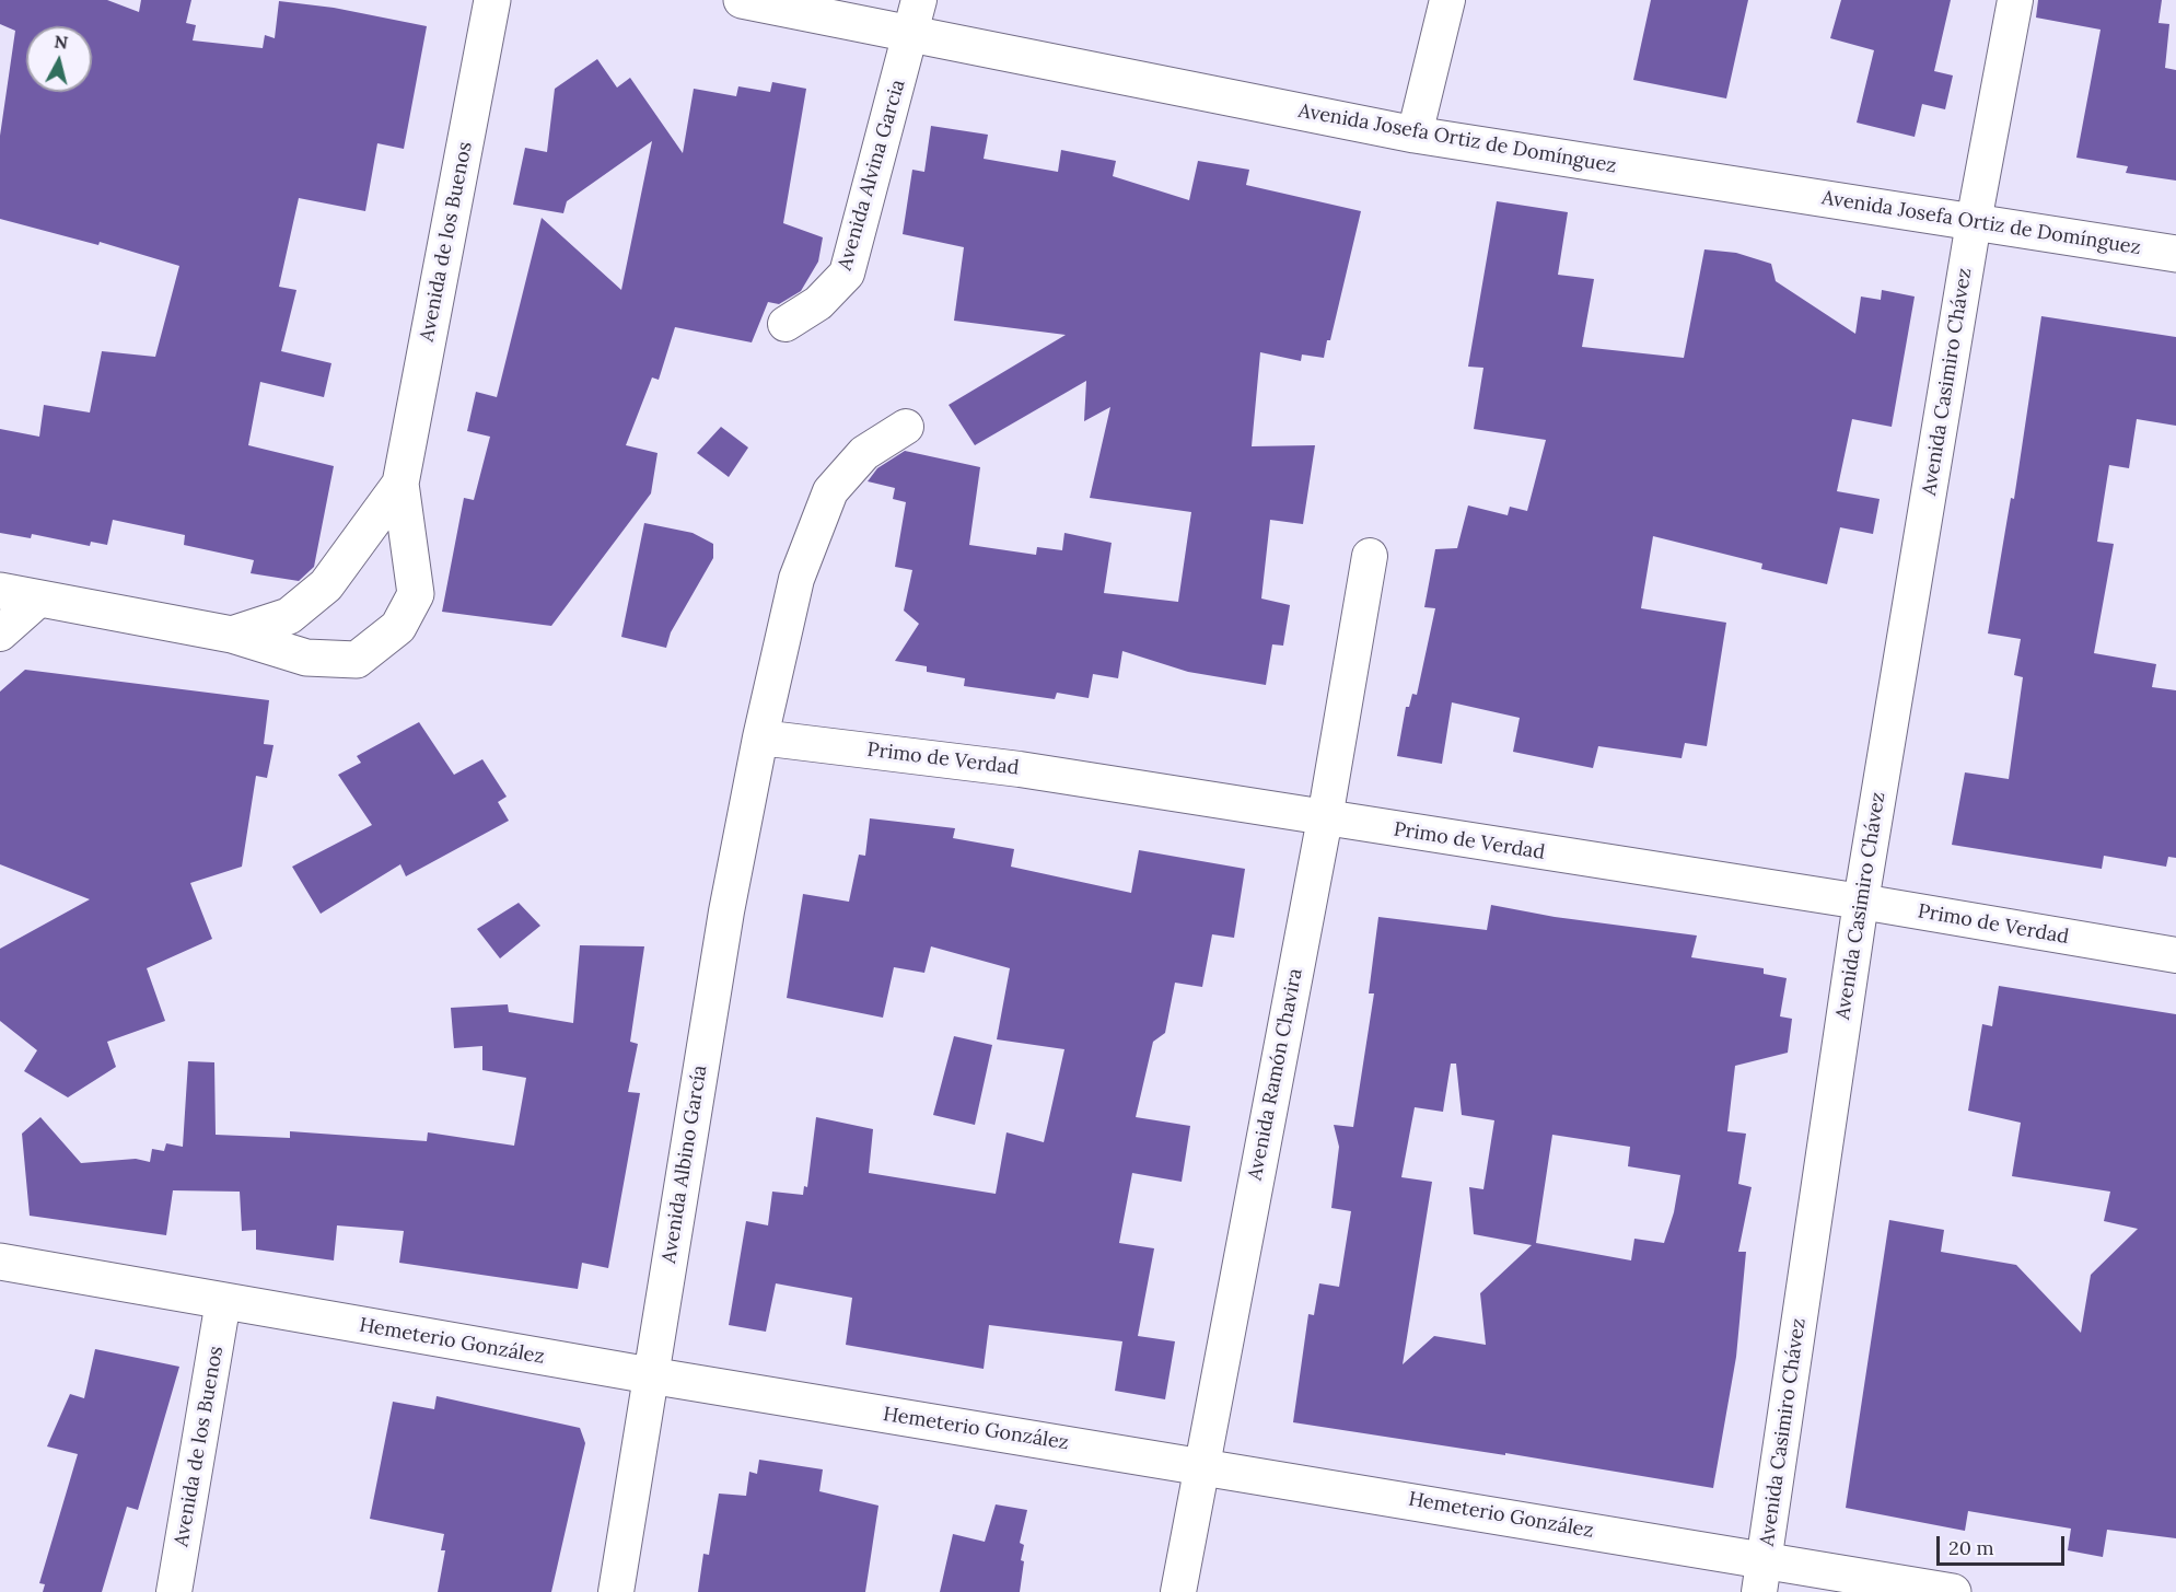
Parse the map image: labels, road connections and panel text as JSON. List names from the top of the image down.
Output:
{
  "streets": {
    "street": [
      "Avenida Josefa Ortiz de Domínguez",
      "Avenida Alvina Garcia",
      "Avenida de los Buenos",
      "Avenida Casimiro Chávez",
      "Primo de Verdad",
      "Avenida Ramón Chavira",
      "Avenida Albino García",
      "Hemeterio González"
    ]
  },
  "crossings": [
    ["Avenida Josefa Ortiz de Domínguez", "Avenida Alvina Garcia"],
    ["Avenida Josefa Ortiz de Domínguez", "Avenida Casimiro Chávez"],
    ["Avenida de los Buenos", "Hemeterio González"],
    ["Avenida Casimiro Chávez", "Primo de Verdad"],
    ["Avenida Casimiro Chávez", "Hemeterio González"],
    ["Primo de Verdad", "Avenida Ramón Chavira"],
    ["Primo de Verdad", "Avenida Albino García"],
    ["Avenida Ramón Chavira", "Hemeterio González"],
    ["Avenida Albino García", "Hemeterio González"]
  ],
  "scale_bar": "20 m",
  "north": "top"
}
